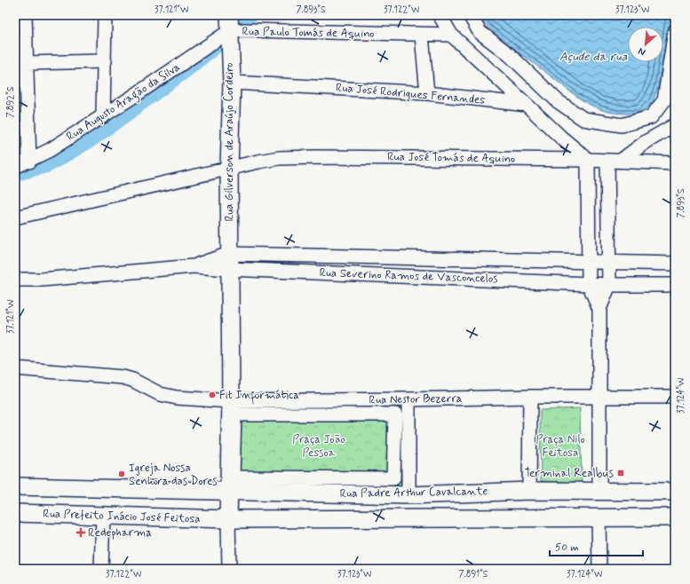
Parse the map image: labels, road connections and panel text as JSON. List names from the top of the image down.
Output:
{
  "streets": {
    "main road": ["Rua Gilverson de Araújo Cordeiro", "Rua Padre Arthur Cavalcante", "Rua Prefeito Inácio José Feitosa"],
    "street": [
      "Rua Paulo Tomás de Aquino",
      "Rua José Rodrigues Fernandes",
      "Rua Augusto Aragão da Silva",
      "Rua José Tomás de Aquino",
      "Rua Severino Ramos de Vasconcelos",
      "Rua Nestor Bezerra"
    ]
  },
  "crossings": [
    ["Rua Paulo Tomás de Aquino", "Rua Augusto Aragão da Silva"],
    ["Rua Paulo Tomás de Aquino", "Rua Gilverson de Araújo Cordeiro"],
    ["Rua José Rodrigues Fernandes", "Rua Gilverson de Araújo Cordeiro"],
    ["Rua Augusto Aragão da Silva", "Rua Gilverson de Araújo Cordeiro"],
    ["Rua Gilverson de Araújo Cordeiro", "Rua José Tomás de Aquino"],
    ["Rua Gilverson de Araújo Cordeiro", "Rua Severino Ramos de Vasconcelos"],
    ["Rua Gilverson de Araújo Cordeiro", "Rua Nestor Bezerra"],
    ["Rua Gilverson de Araújo Cordeiro", "Rua Padre Arthur Cavalcante"],
    ["Rua Gilverson de Araújo Cordeiro", "Rua Prefeito Inácio José Feitosa"]
  ],
  "water": ["Açude da rua"],
  "parks": ["Praça João Pessoa", "Praça Nilo Feitosa"],
  "places": {
    "other": ["Fit Informática", "Igreja Nossa Senhora das Dores"],
    "transit": ["Terminal Realbus"],
    "health": ["Redepharma"]
  },
  "scale_bar": "50 m",
  "north": "bottom left",
  "coordinates": [
    "37.121°W",
    "7.893°S",
    "37.122°W",
    "37.123°W",
    "7.892°S",
    "37.124°W",
    "7.891°S"
  ]
}
